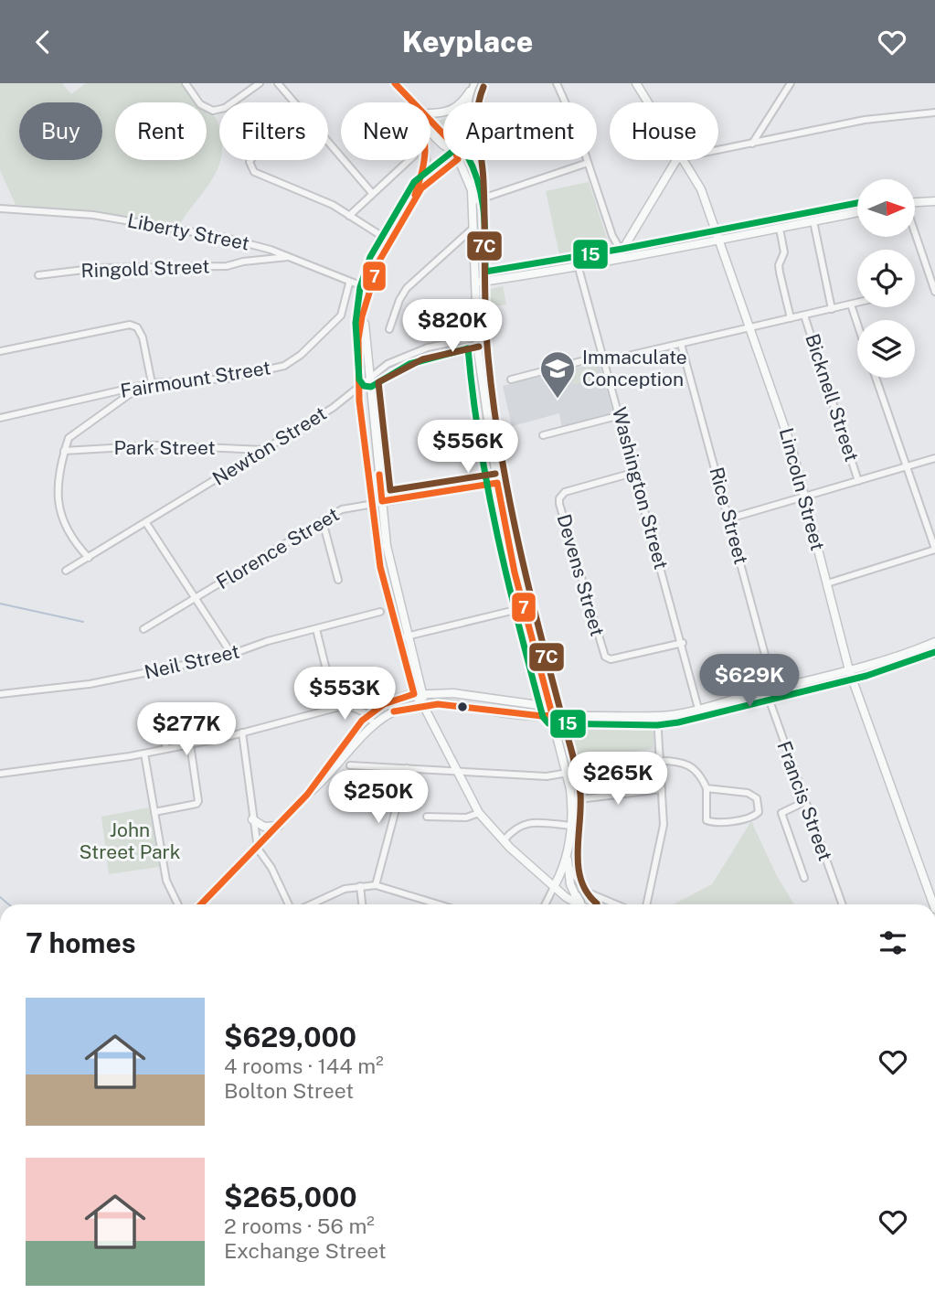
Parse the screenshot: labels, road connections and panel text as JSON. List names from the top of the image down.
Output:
{
  "streets": {
    "main road": ["Lincoln Street"],
    "street": [
      "Liberty Street",
      "Ringold Street",
      "Fairmount Street",
      "Bicknell Street",
      "Newton Street",
      "Park Street",
      "Washington Street",
      "Rice Street",
      "Florence Street",
      "Devens Street",
      "Neil Street",
      "Francis Street"
    ]
  },
  "crossings": [
    ["Liberty Street", "Ringold Street"],
    ["Liberty Street", "Fairmount Street"],
    ["Newton Street", "Park Street"],
    ["Washington Street", "Devens Street"]
  ],
  "parks": ["John Street Park"],
  "places": {
    "school or university": ["Immaculate Conception"]
  },
  "lines": ["transit line 7", "transit line 7C", "transit line 15"],
  "north": "right",
  "page": {
    "header": "Keyplace",
    "chip": [
      "Buy",
      "Rent",
      "Filters",
      "New",
      "Apartment",
      "House"
    ],
    "price": [
      "$820K",
      "$556K",
      "$629K",
      "$553K",
      "$277K",
      "$265K",
      "$250K"
    ],
    "heading": "7 homes",
    "list": [
      {
        "name": "$629,000",
        "note": "4 rooms · 144 m² · Bolton Street"
      },
      {
        "name": "$265,000",
        "note": "2 rooms · 56 m² · Exchange Street"
      }
    ]
  }
}
